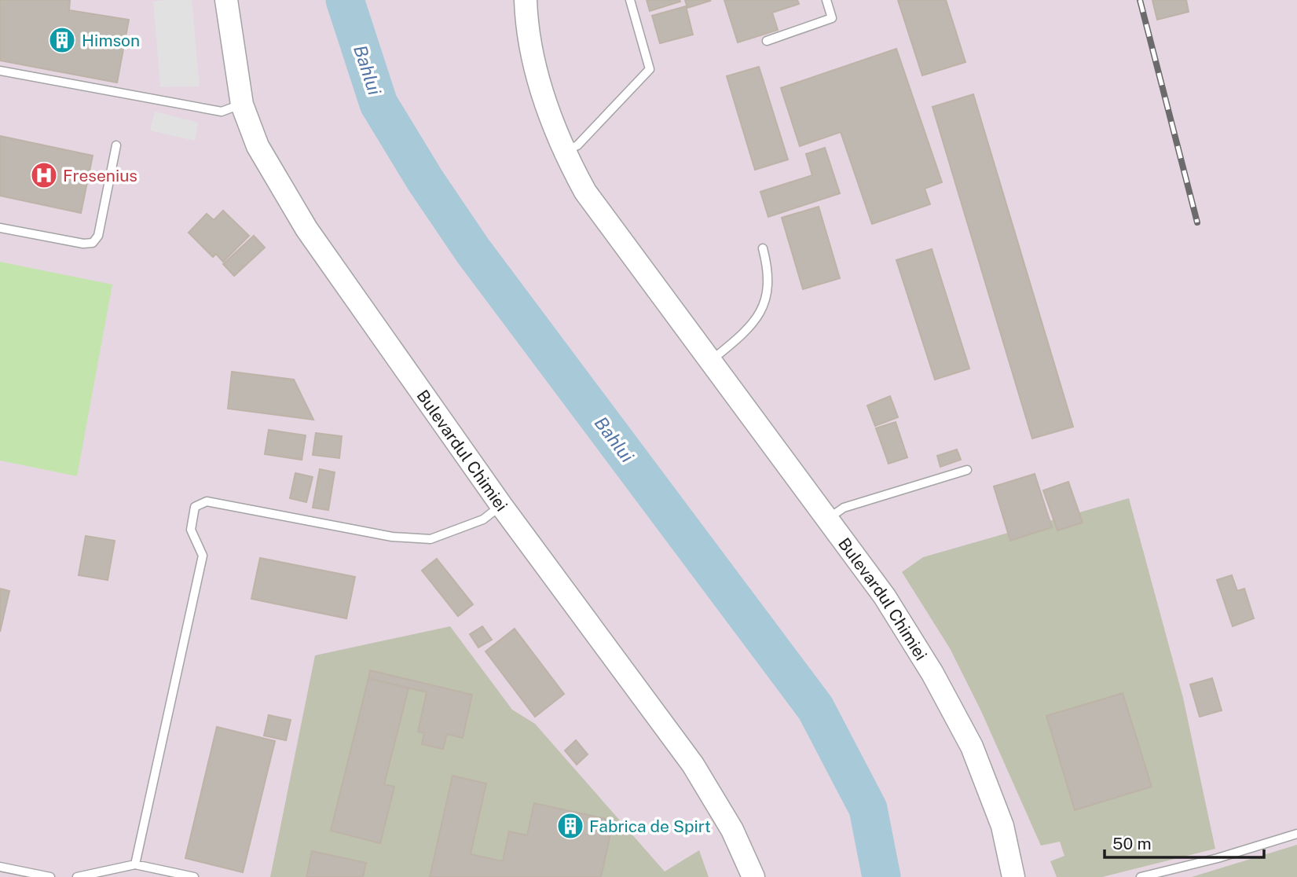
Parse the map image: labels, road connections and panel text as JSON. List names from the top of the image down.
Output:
{
  "streets": {
    "street": ["Bulevardul Chimiei"]
  },
  "water": ["Bahlui"],
  "places": {
    "building": ["Himson", "Fabrica de Spirt"],
    "hospital": ["Fresenius"]
  },
  "scale_bar": "50 m"
}
